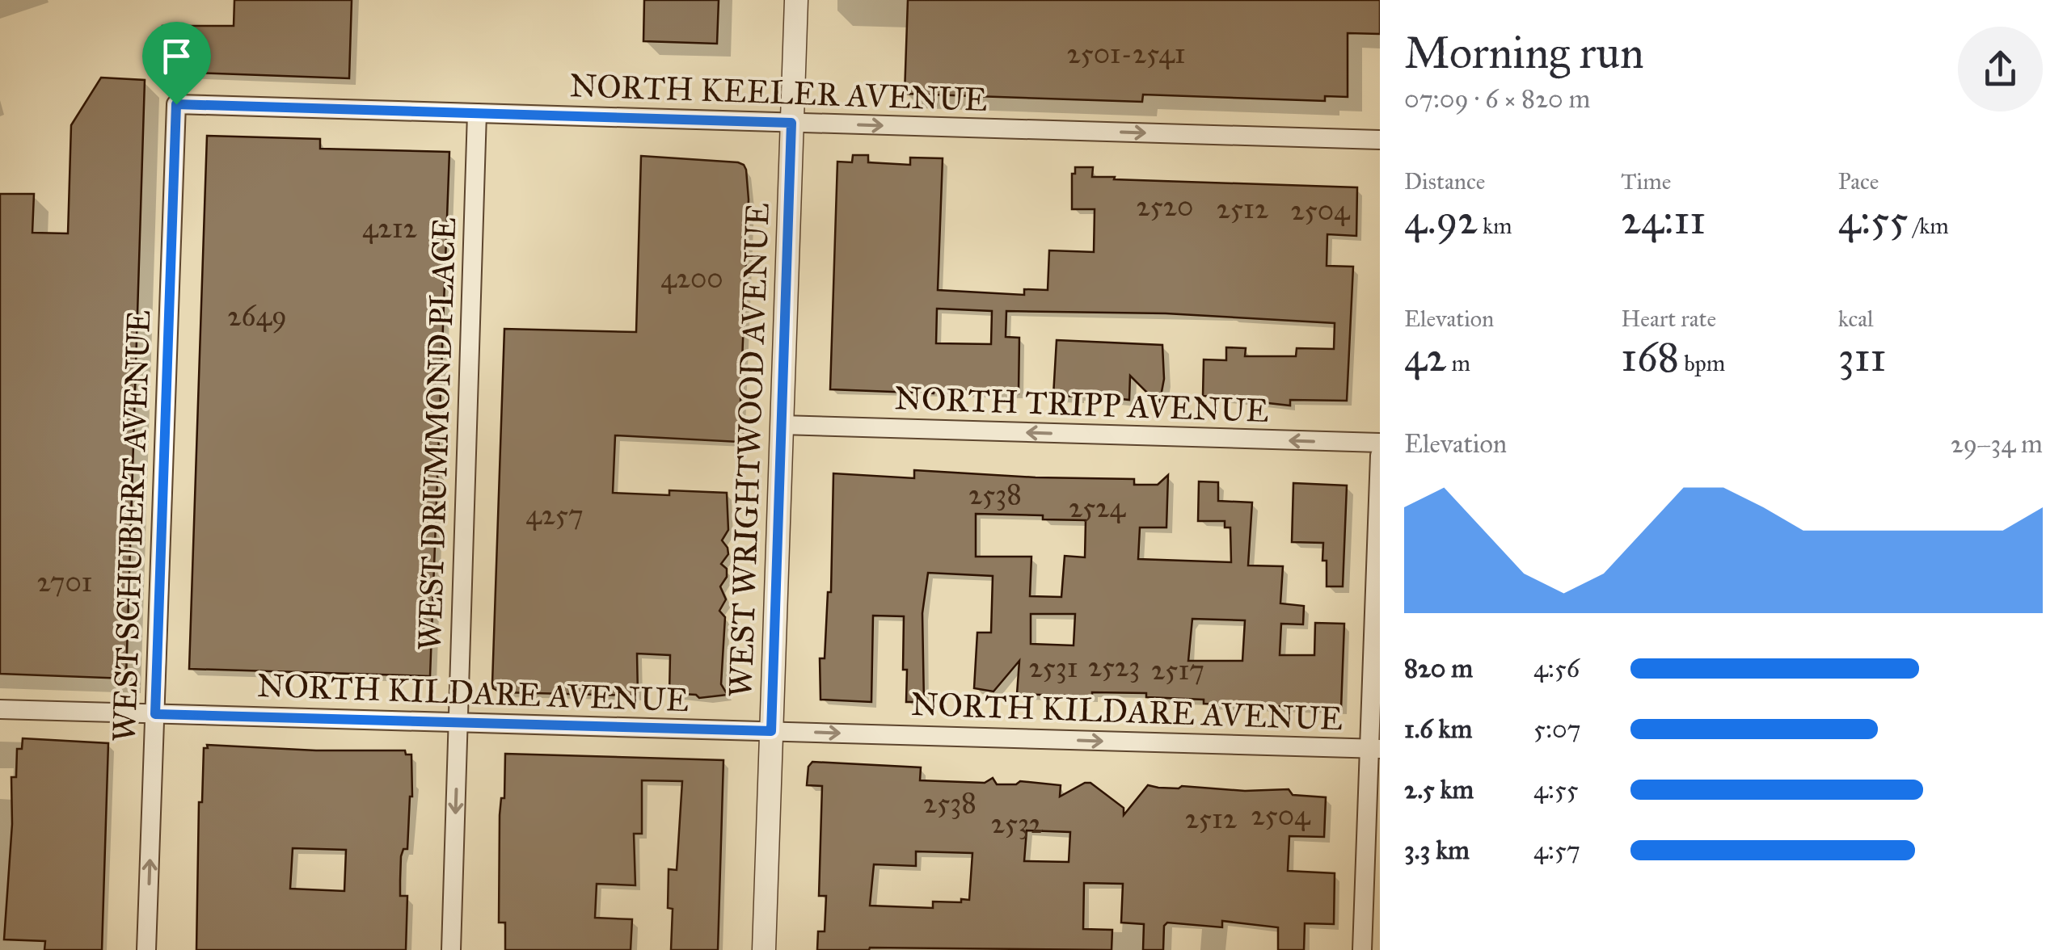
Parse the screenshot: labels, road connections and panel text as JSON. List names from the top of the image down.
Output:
{
  "streets": {
    "street": [
      "NORTH KEELER AVENUE",
      "NORTH TRIPP AVENUE",
      "WEST DRUMMOND PLACE",
      "WEST WRIGHTWOOD AVENUE",
      "WEST SCHUBERT AVENUE",
      "NORTH KILDARE AVENUE"
    ]
  },
  "crossings": [
    ["NORTH KEELER AVENUE", "WEST DRUMMOND PLACE"],
    ["NORTH KEELER AVENUE", "WEST WRIGHTWOOD AVENUE"],
    ["NORTH KEELER AVENUE", "WEST SCHUBERT AVENUE"],
    ["NORTH TRIPP AVENUE", "WEST WRIGHTWOOD AVENUE"],
    ["WEST DRUMMOND PLACE", "NORTH KILDARE AVENUE"],
    ["WEST WRIGHTWOOD AVENUE", "NORTH KILDARE AVENUE"],
    ["WEST SCHUBERT AVENUE", "NORTH KILDARE AVENUE"]
  ],
  "one_way": ["NORTH KEELER AVENUE", "NORTH TRIPP AVENUE", "NORTH KILDARE AVENUE"],
  "house_numbers": [
    "2501-2541",
    "2520",
    "2512",
    "2504",
    "4212",
    "4200",
    "2649",
    "2538",
    "2524",
    "4257",
    "2701",
    "2523",
    "2531",
    "2517",
    "2538",
    "2504",
    "2512",
    "2532"
  ],
  "page": {
    "heading": ["Morning run", "07:09 · 6 × 820 m"],
    "stats": [
      ["Distance", "4.92 km"],
      ["Time", "24:11"],
      ["Pace", "4:55 /km"],
      ["Elevation", "42 m"],
      ["Heart rate", "168 bpm"],
      ["kcal", "311"]
    ],
    "chart": ["Elevation", "29–34 m"],
    "list": [
      {
        "name": "820 m",
        "note": "4:56"
      },
      {
        "name": "1.6 km",
        "note": "5:07"
      },
      {
        "name": "2.5 km",
        "note": "4:55"
      },
      {
        "name": "3.3 km",
        "note": "4:57"
      }
    ]
  }
}
